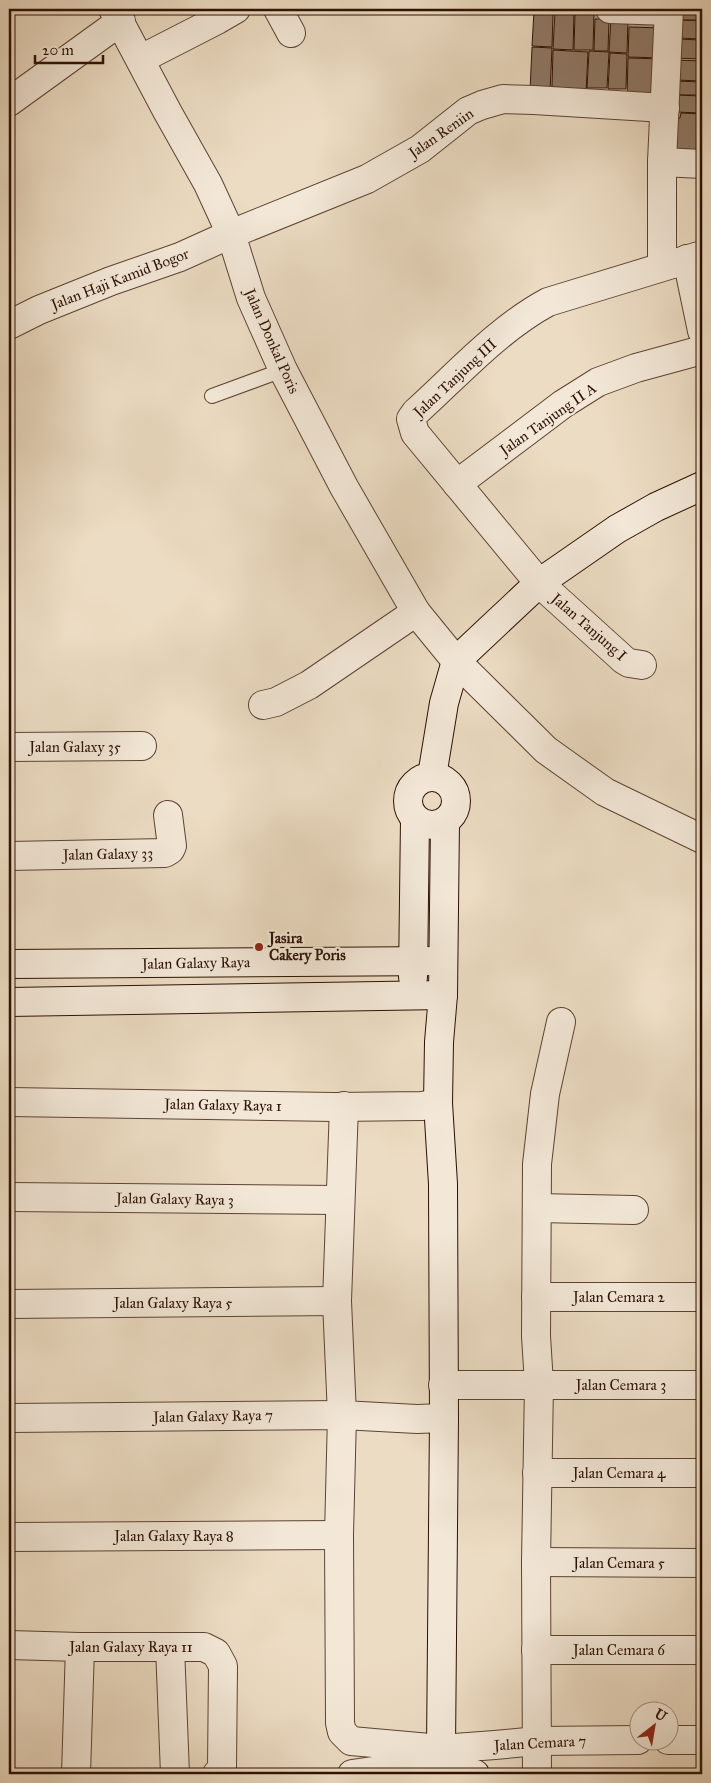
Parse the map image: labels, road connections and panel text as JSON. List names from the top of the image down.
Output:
{
  "streets": {
    "street": [
      "Jalan Reniin",
      "Jalan Haji Kamid Bogor",
      "Jalan Donkal Poris",
      "Jalan Tanjung III",
      "Jalan Tanjung II A",
      "Jalan Tanjung I",
      "Jalan Galaxy 35",
      "Jalan Galaxy 33",
      "Jalan Galaxy Raya",
      "Jalan Galaxy Raya 1",
      "Jalan Galaxy Raya 3",
      "Jalan Cemara 2",
      "Jalan Galaxy Raya 5",
      "Jalan Cemara 3",
      "Jalan Galaxy Raya 7",
      "Jalan Cemara 4",
      "Jalan Galaxy Raya 8",
      "Jalan Cemara 5",
      "Jalan Galaxy Raya 11",
      "Jalan Cemara 6",
      "Jalan Cemara 7"
    ]
  },
  "crossings": [
    ["Jalan Reniin", "Jalan Haji Kamid Bogor"],
    ["Jalan Reniin", "Jalan Donkal Poris"],
    ["Jalan Haji Kamid Bogor", "Jalan Donkal Poris"],
    ["Jalan Tanjung III", "Jalan Tanjung II A"],
    ["Jalan Tanjung III", "Jalan Tanjung I"]
  ],
  "places": ["Jasira Cakery Poris"],
  "scale_bar": "20 m",
  "north": "top right"
}
